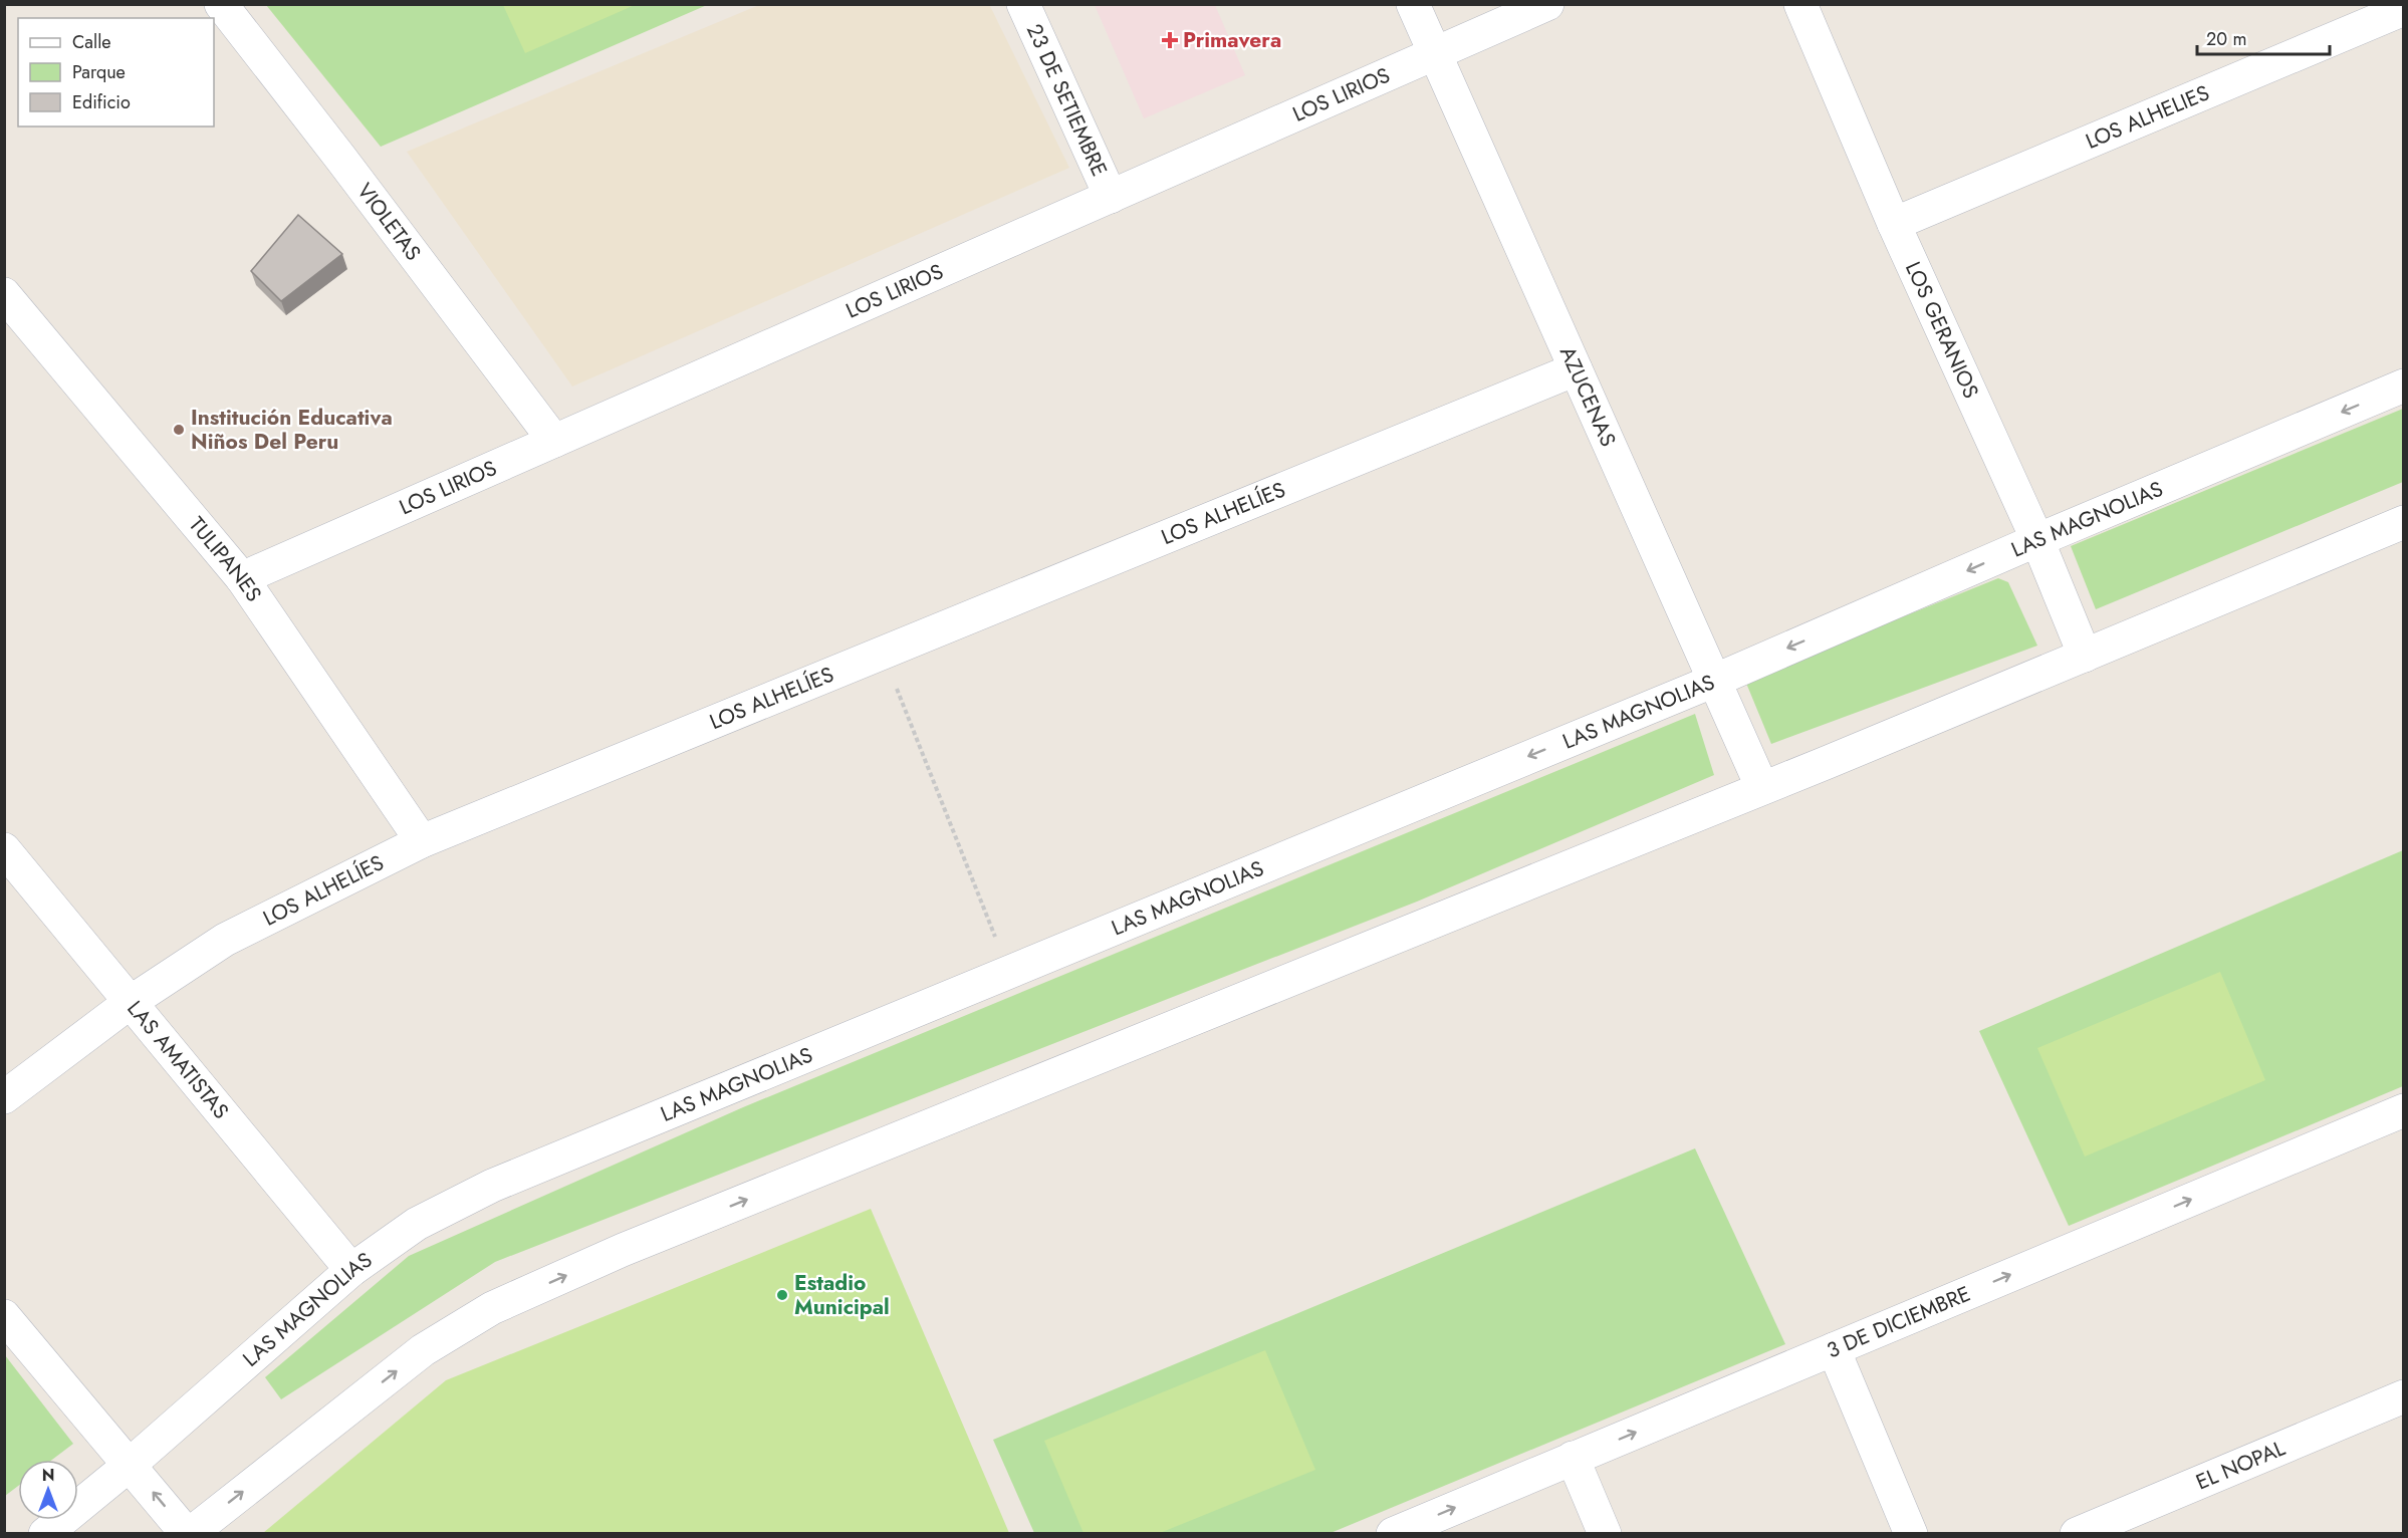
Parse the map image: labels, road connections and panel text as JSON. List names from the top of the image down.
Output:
{
  "streets": {
    "street": [
      "LOS LIRIOS",
      "23 DE SETIEMBRE",
      "LOS ALHELIES",
      "VIOLETAS",
      "LOS GERANIOS",
      "AZUCENAS",
      "LOS ALHELÍES",
      "LAS MAGNOLIAS",
      "TULIPANES",
      "LAS AMATISTAS",
      "3 DE DICIEMBRE",
      "EL NOPAL"
    ]
  },
  "crossings": [
    ["LOS LIRIOS", "23 DE SETIEMBRE"],
    ["LOS LIRIOS", "VIOLETAS"],
    ["LOS LIRIOS", "AZUCENAS"],
    ["LOS LIRIOS", "TULIPANES"],
    ["LOS ALHELIES", "LOS GERANIOS"],
    ["LOS GERANIOS", "LAS MAGNOLIAS"],
    ["AZUCENAS", "LOS ALHELÍES"],
    ["AZUCENAS", "LAS MAGNOLIAS"],
    ["LOS ALHELÍES", "TULIPANES"],
    ["LOS ALHELÍES", "LAS AMATISTAS"],
    ["LAS MAGNOLIAS", "LAS AMATISTAS"]
  ],
  "one_way": ["3 DE DICIEMBRE"],
  "places": {
    "health": ["Primavera"],
    "other": ["Institución Educativa Niños Del Peru", "Estadio Municipal"]
  },
  "legend": ["Calle", "Parque", "Edificio"],
  "scale_bar": "20 m",
  "north": "top"
}
